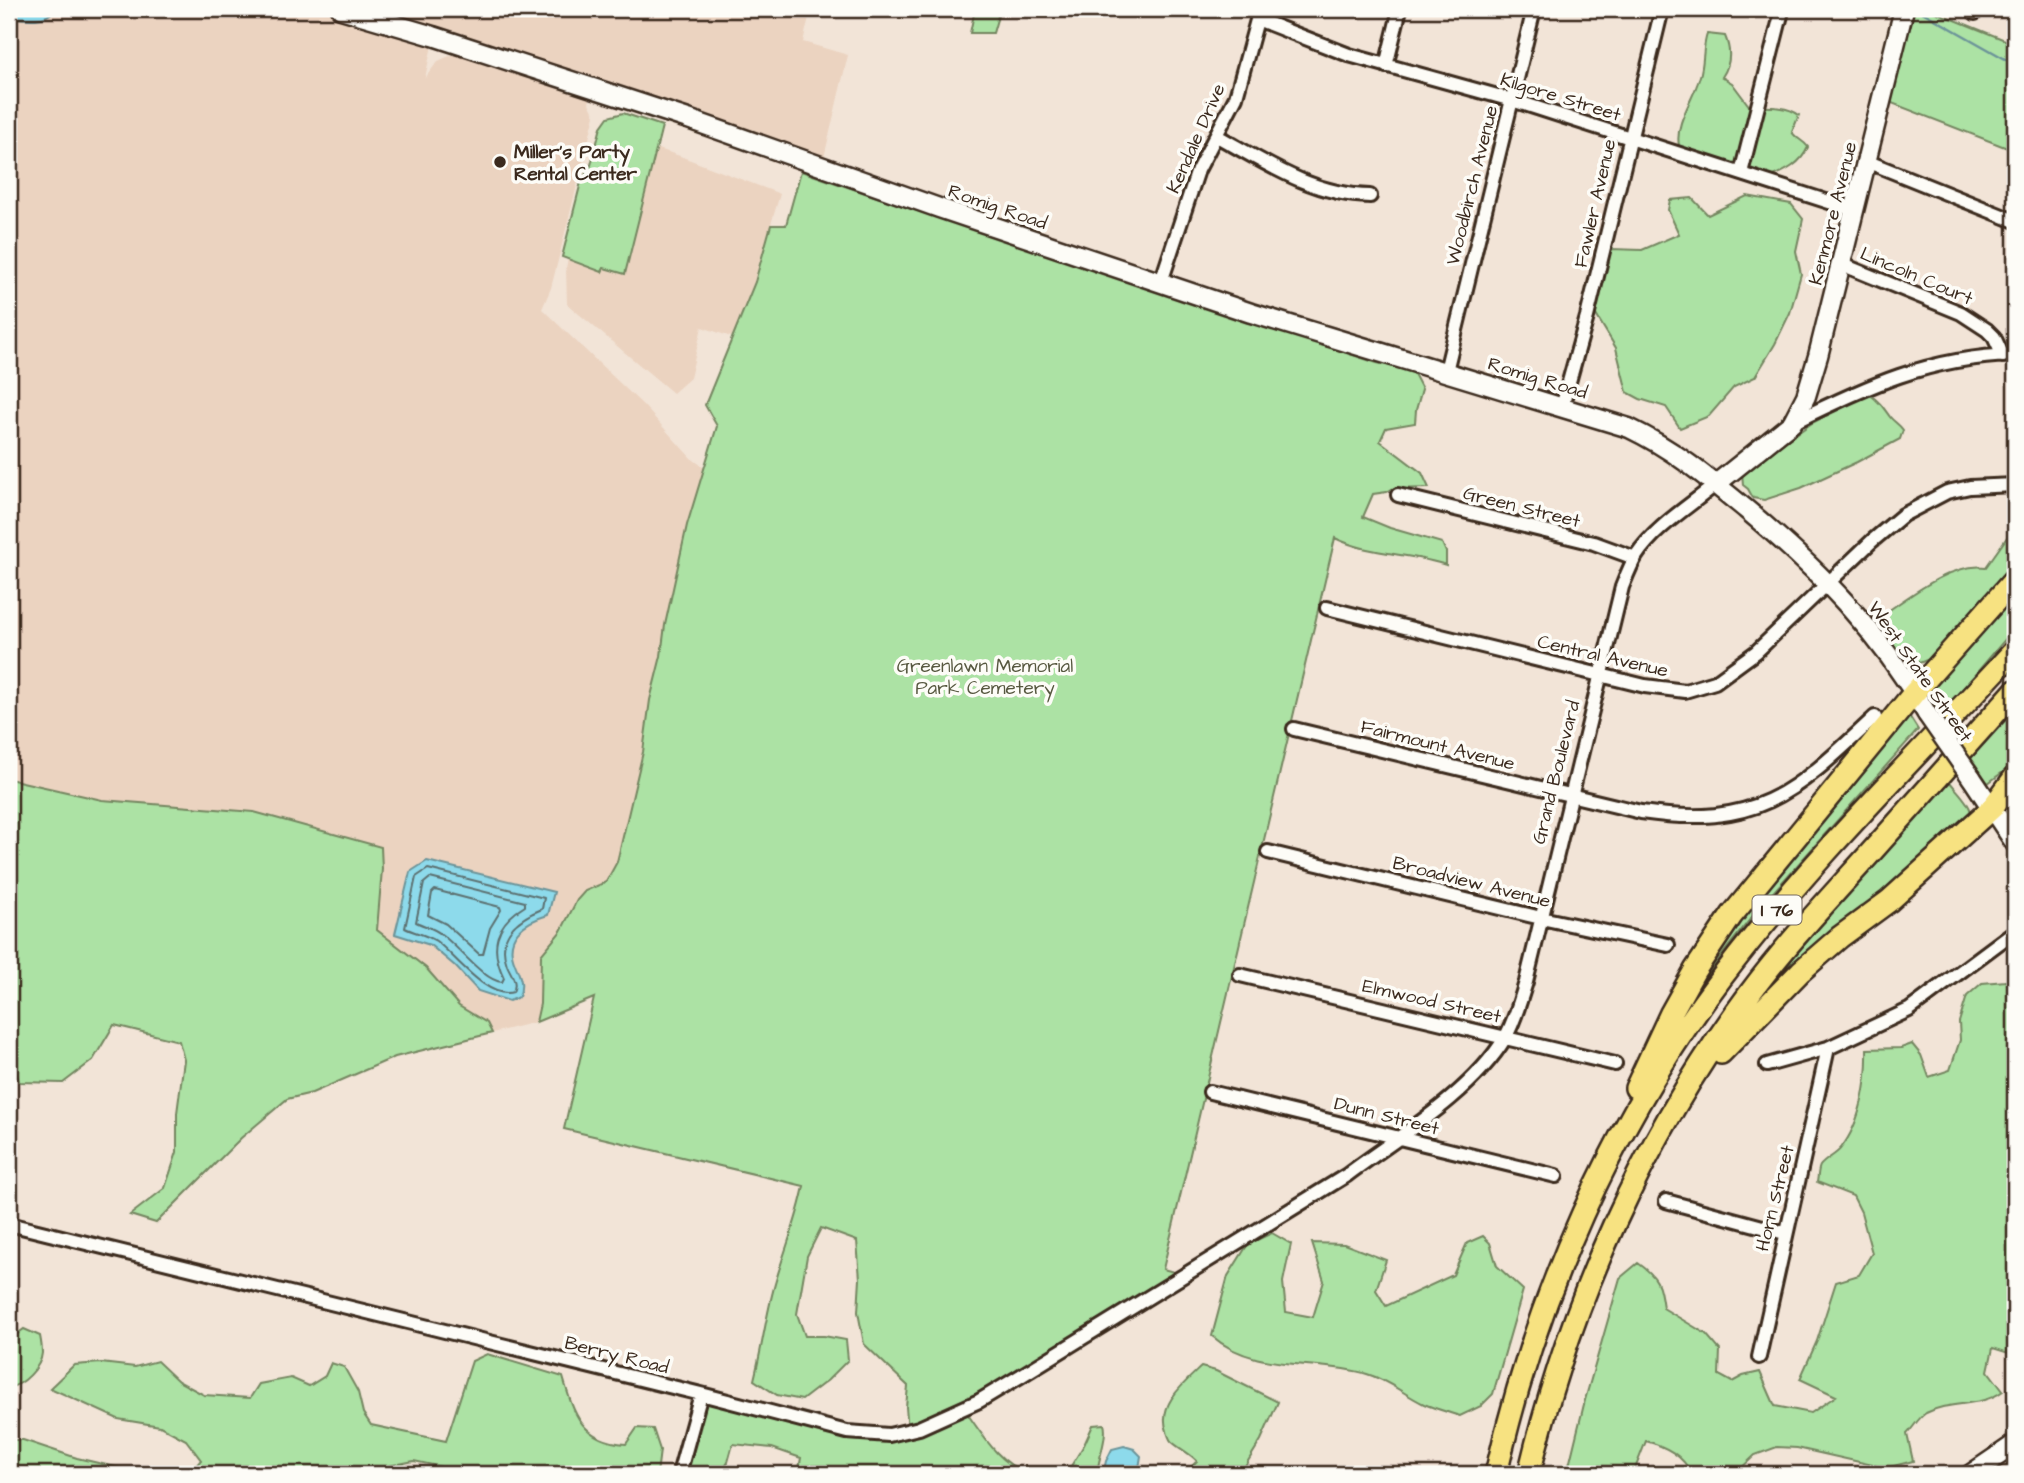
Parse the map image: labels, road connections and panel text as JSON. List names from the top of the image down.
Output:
{
  "streets": {
    "highway": ["I 76"],
    "street": [
      "Kilgore Street",
      "Kendale Drive",
      "Woodbirch Avenue",
      "Fawler Avenue",
      "Romig Road",
      "Kenmore Avenue",
      "Lincoln Court",
      "Green Street",
      "Central Avenue",
      "West State Street",
      "Fairmount Avenue",
      "Grand Boulevard",
      "Broadview Avenue",
      "Elmwood Street",
      "Dunn Street",
      "Horn Street",
      "Berry Road"
    ]
  },
  "crossings": [
    ["Kilgore Street", "Kendale Drive"],
    ["Kilgore Street", "Woodbirch Avenue"],
    ["Kilgore Street", "Fawler Avenue"],
    ["Kilgore Street", "Kenmore Avenue"],
    ["Kendale Drive", "Romig Road"],
    ["Woodbirch Avenue", "Romig Road"],
    ["Fawler Avenue", "Romig Road"],
    ["Romig Road", "West State Street"],
    ["Kenmore Avenue", "Lincoln Court"],
    ["Kenmore Avenue", "Grand Boulevard"],
    ["Lincoln Court", "Grand Boulevard"],
    ["Green Street", "Grand Boulevard"],
    ["Central Avenue", "West State Street"],
    ["Central Avenue", "Grand Boulevard"],
    ["West State Street", "Grand Boulevard"],
    ["Fairmount Avenue", "Grand Boulevard"],
    ["Grand Boulevard", "Broadview Avenue"],
    ["Grand Boulevard", "Elmwood Street"],
    ["Grand Boulevard", "Dunn Street"],
    ["Grand Boulevard", "Berry Road"]
  ],
  "parks": ["Greenlawn Memorial Park Cemetery"],
  "places": ["Miller's Party Rental Center"]
}
